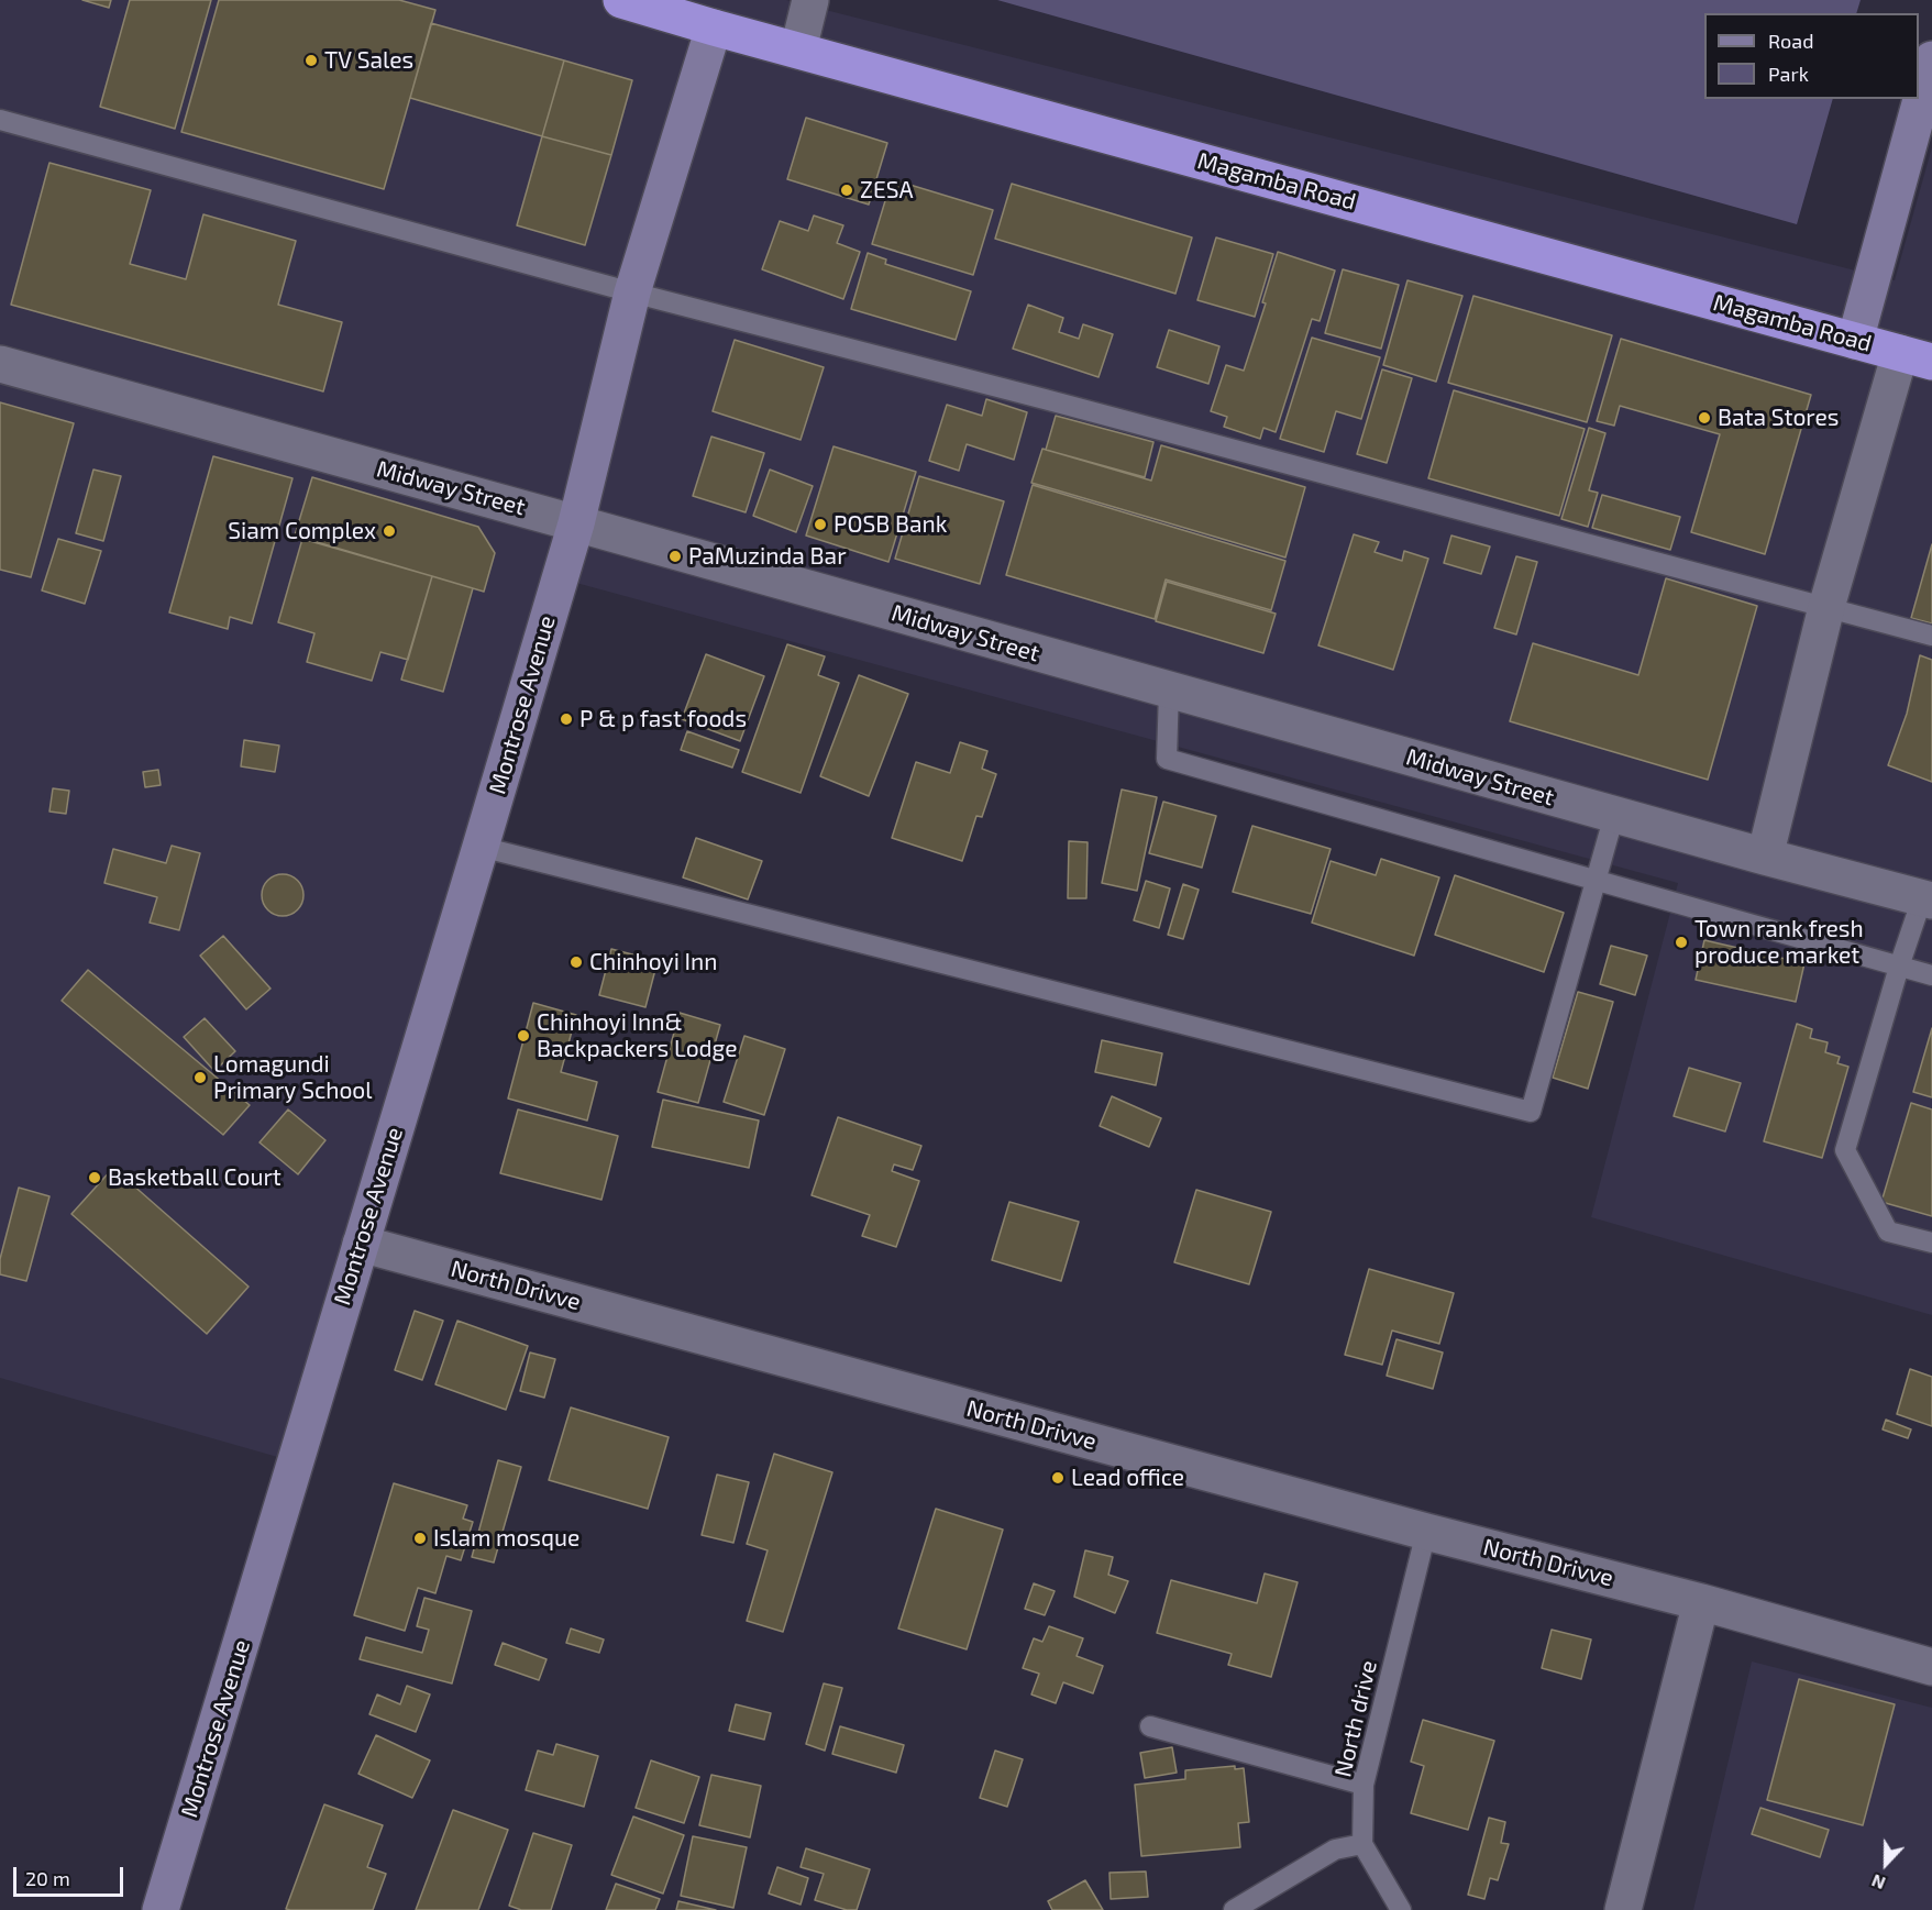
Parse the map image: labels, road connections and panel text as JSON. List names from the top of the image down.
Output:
{
  "streets": {
    "highway": ["Magamba Road"],
    "street": ["Midway Street", "Montrose Avenue", "North Drivve"],
    "lane": ["North drive"]
  },
  "crossings": [
    ["Magamba Road", "Montrose Avenue"],
    ["Midway Street", "Montrose Avenue"],
    ["Montrose Avenue", "North Drivve"],
    ["North Drivve", "North drive"]
  ],
  "places": [
    "TV Sales",
    "ZESA",
    "Bata Stores",
    "POSB Bank",
    "Siam Complex",
    "PaMuzinda Bar",
    "P & p fast foods",
    "Town rank fresh produce market",
    "Chinhoyi Inn",
    "Chinhoyi Inn& Backpackers Lodge",
    "Lomagundi Primary School",
    "Basketball Court",
    "Lead office",
    "Islam mosque"
  ],
  "legend": ["Road", "Park"],
  "scale_bar": "20 m",
  "north": "bottom"
}
